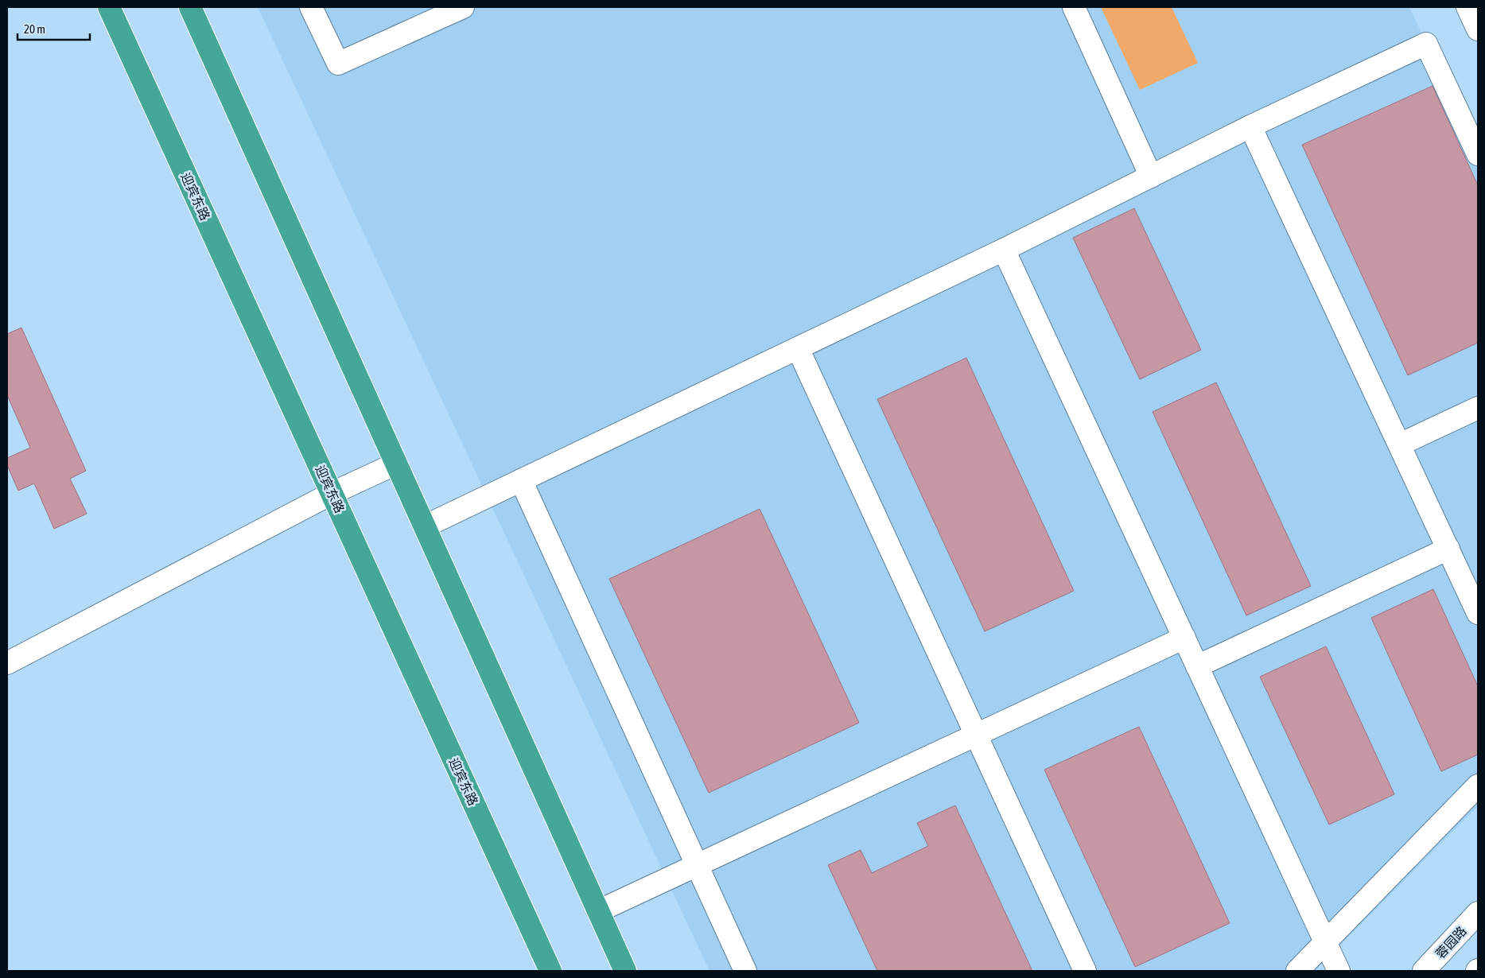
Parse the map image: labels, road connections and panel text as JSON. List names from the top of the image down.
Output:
{
  "streets": {
    "highway": ["迎宾东路"],
    "street": ["蓉园路"]
  },
  "scale_bar": "20 m"
}
